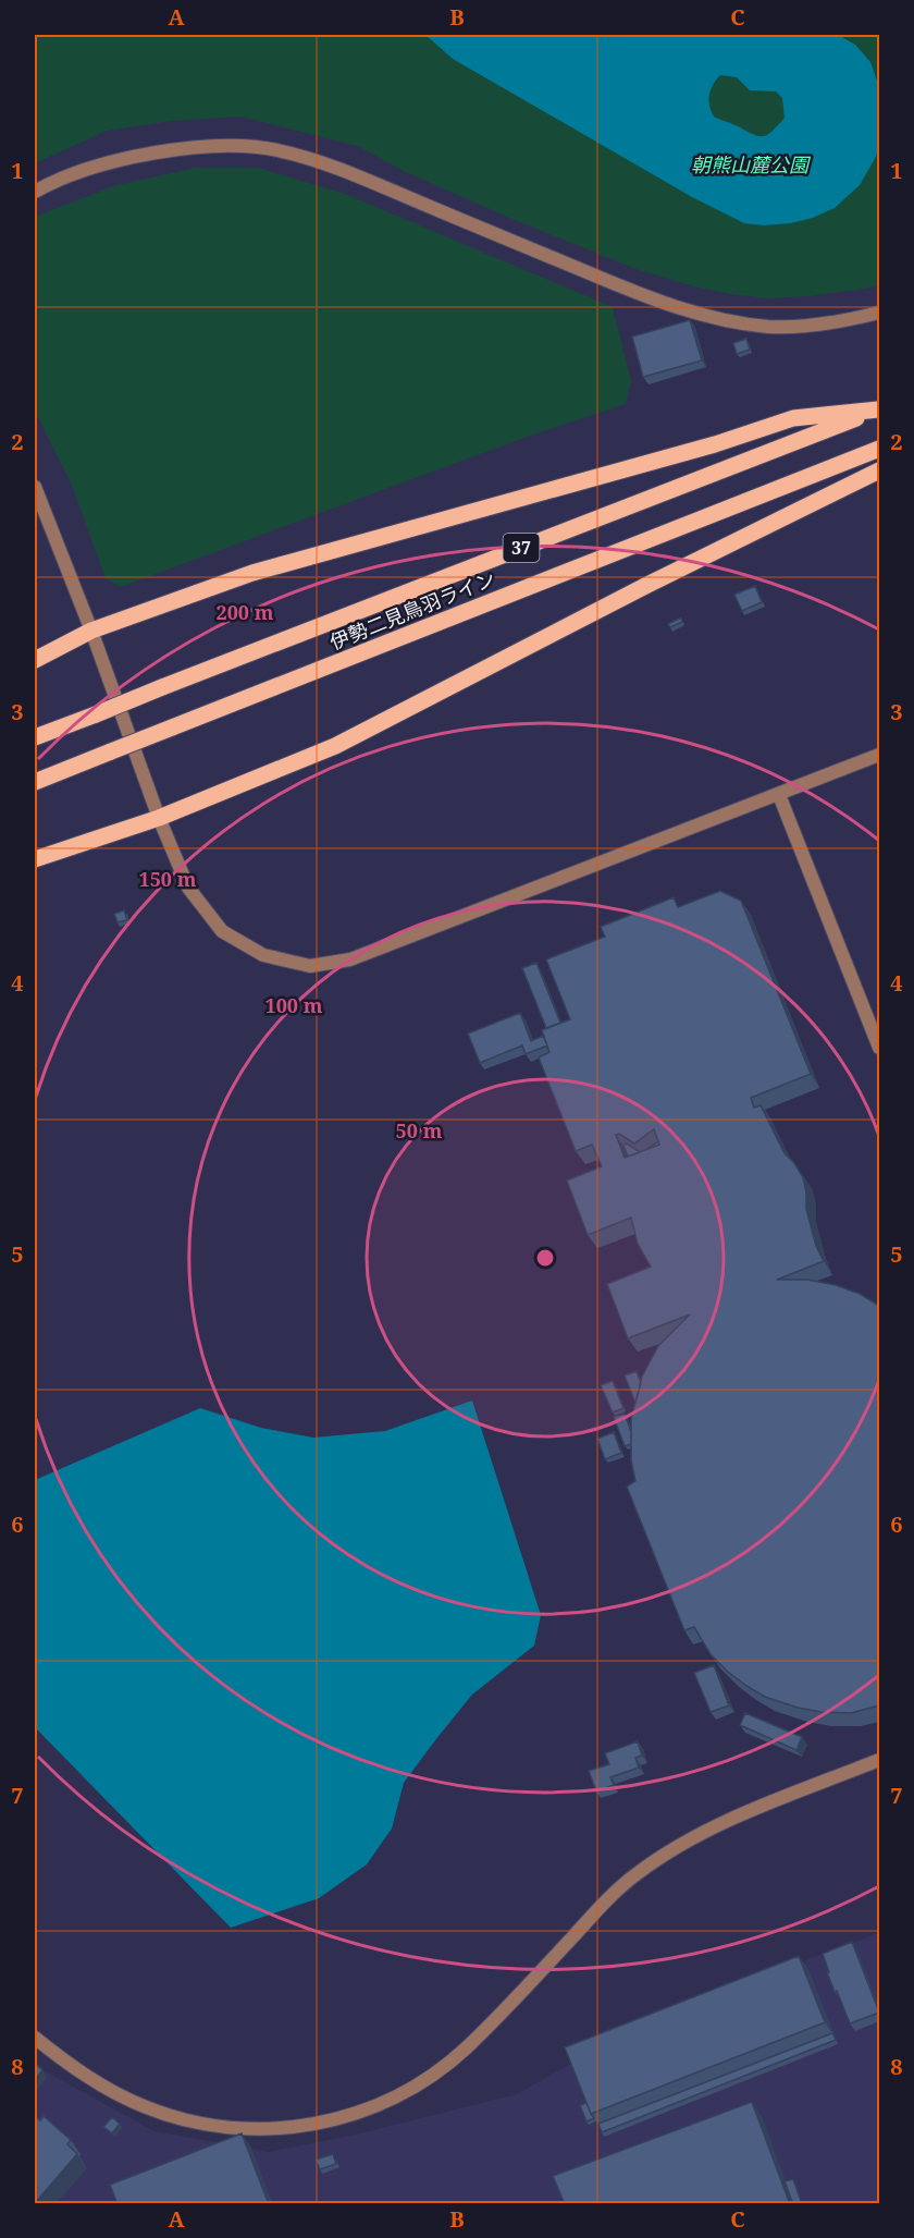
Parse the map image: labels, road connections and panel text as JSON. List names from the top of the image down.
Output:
{
  "streets": {
    "main road": ["37", "伊勢二見鳥羽ライン"]
  },
  "parks": ["朝熊山麓公園"],
  "grid": {
    "columns": ["A", "B", "C"],
    "rows": [
      "1",
      "2",
      "3",
      "4",
      "5",
      "6",
      "7",
      "8"
    ]
  },
  "rings": [
    "200 m",
    "150 m",
    "100 m",
    "50 m"
  ]
}
